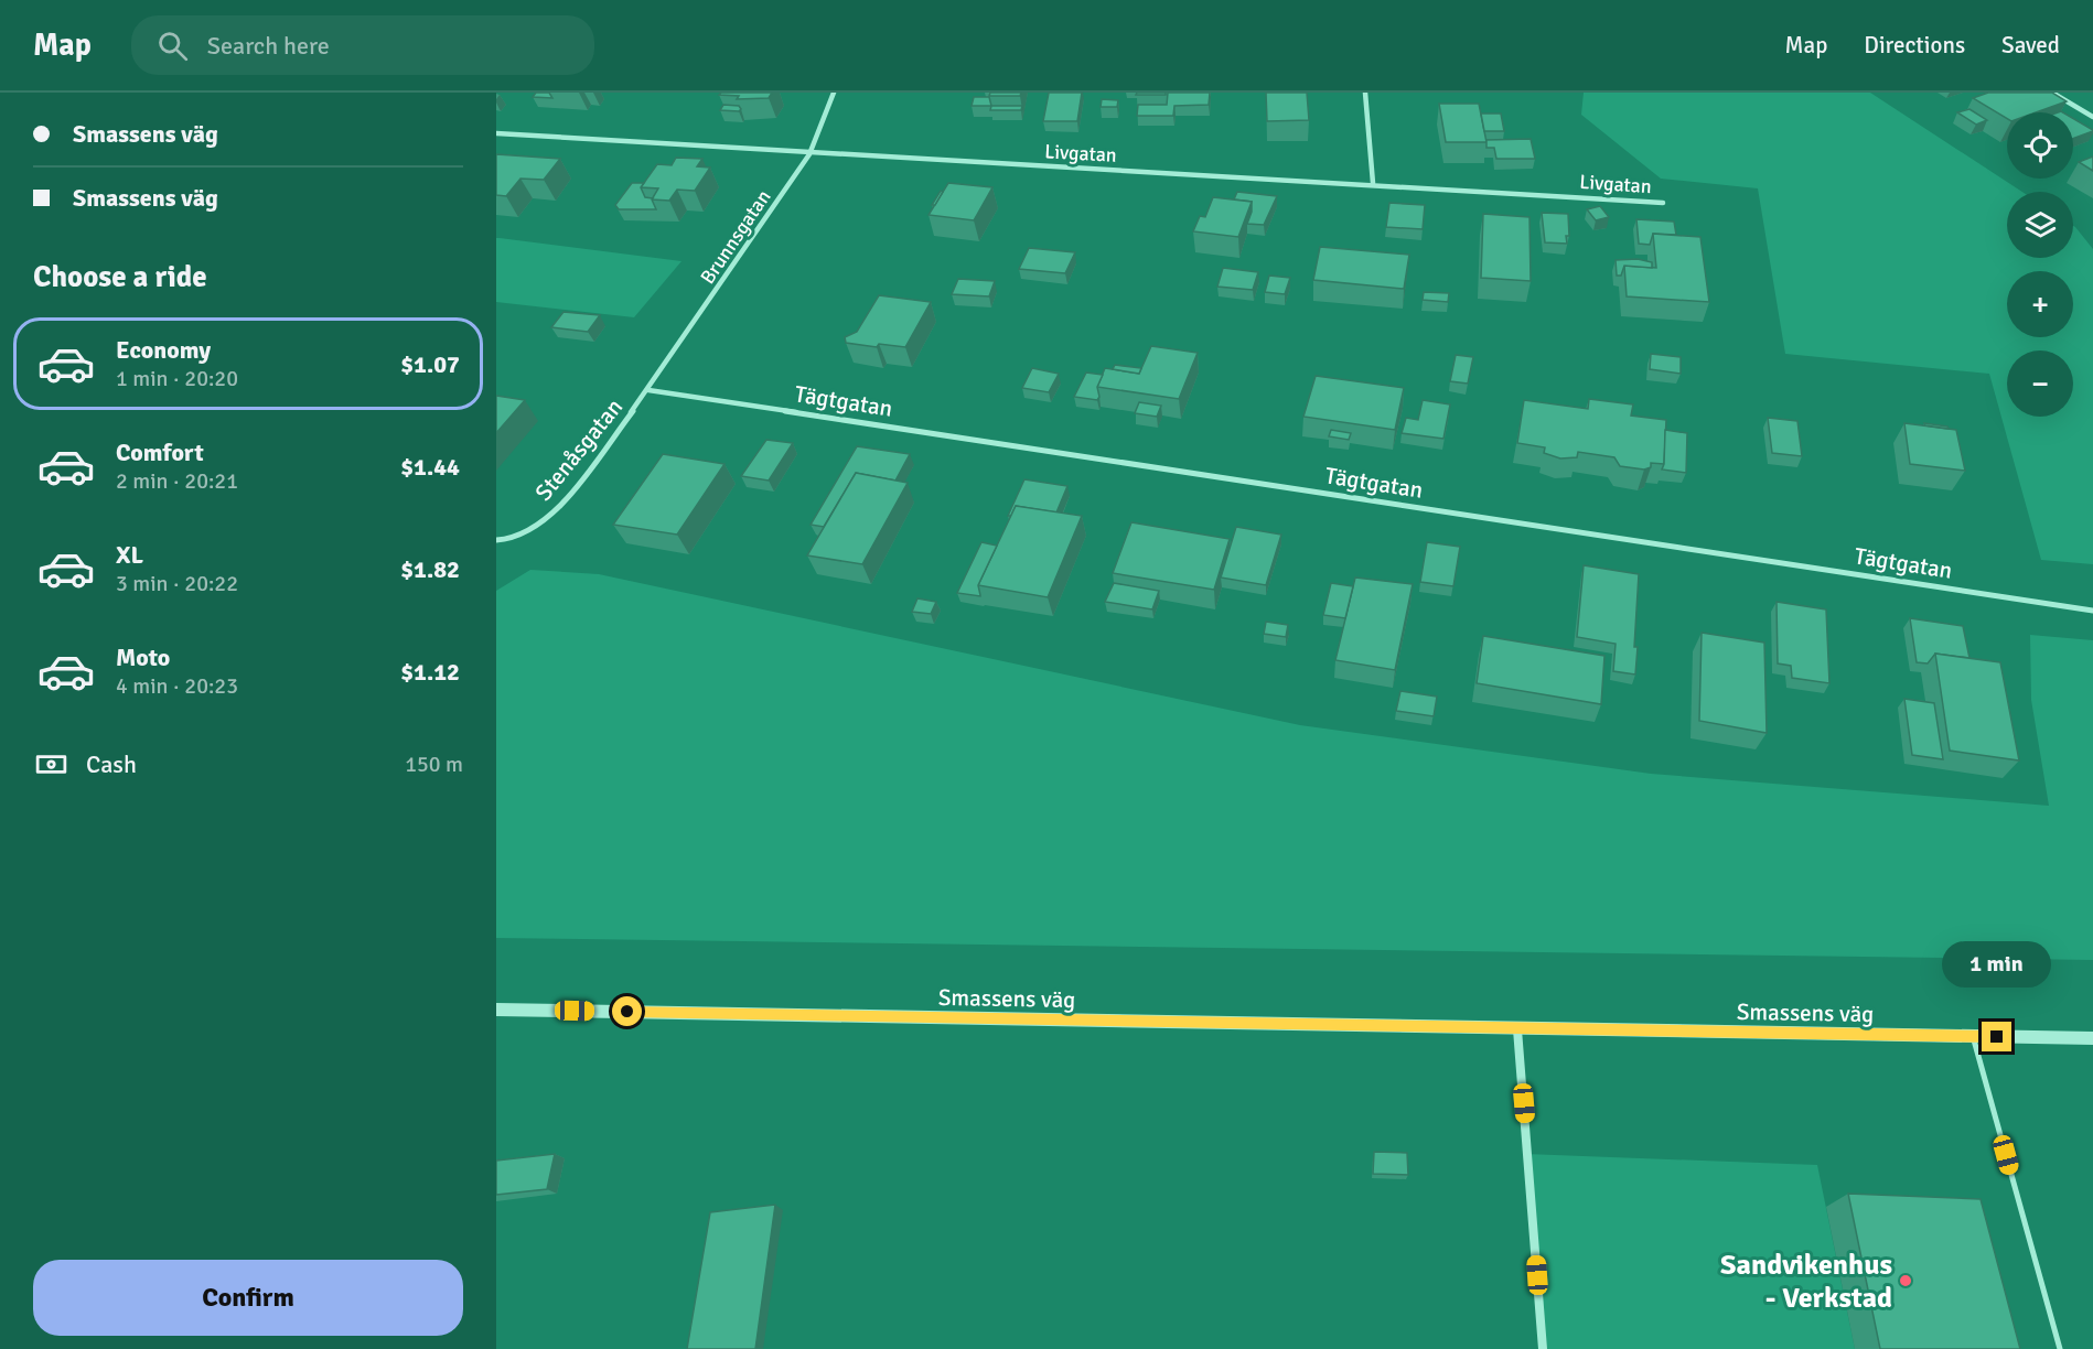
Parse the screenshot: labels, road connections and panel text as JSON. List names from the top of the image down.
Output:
{
  "streets": {
    "street": [
      "Livgatan",
      "Brunnsgatan",
      "Tägtgatan",
      "Stenåsgatan",
      "Smassens väg"
    ]
  },
  "crossings": [
    ["Livgatan", "Brunnsgatan"],
    ["Brunnsgatan", "Tägtgatan"],
    ["Brunnsgatan", "Stenåsgatan"],
    ["Tägtgatan", "Stenåsgatan"]
  ],
  "places": ["Sandvikenhus - Verkstad"],
  "page": {
    "header": "Map",
    "search": "Search here",
    "nav": ["Map", "Directions", "Saved"],
    "banner": ["Smassens väg", "Smassens väg"],
    "map_buttons": ["+", "−"],
    "heading": "Choose a ride",
    "list": [
      {
        "name": "Economy",
        "note": "1 min · 20:20",
        "value": "$1.07"
      },
      {
        "name": "Comfort",
        "note": "2 min · 20:21",
        "value": "$1.44"
      },
      {
        "name": "XL",
        "note": "3 min · 20:22",
        "value": "$1.82"
      },
      {
        "name": "Moto",
        "note": "4 min · 20:23",
        "value": "$1.12"
      }
    ],
    "pay": ["Cash", "150 m"],
    "bubble": "1 min",
    "buttons": "Confirm"
  }
}
